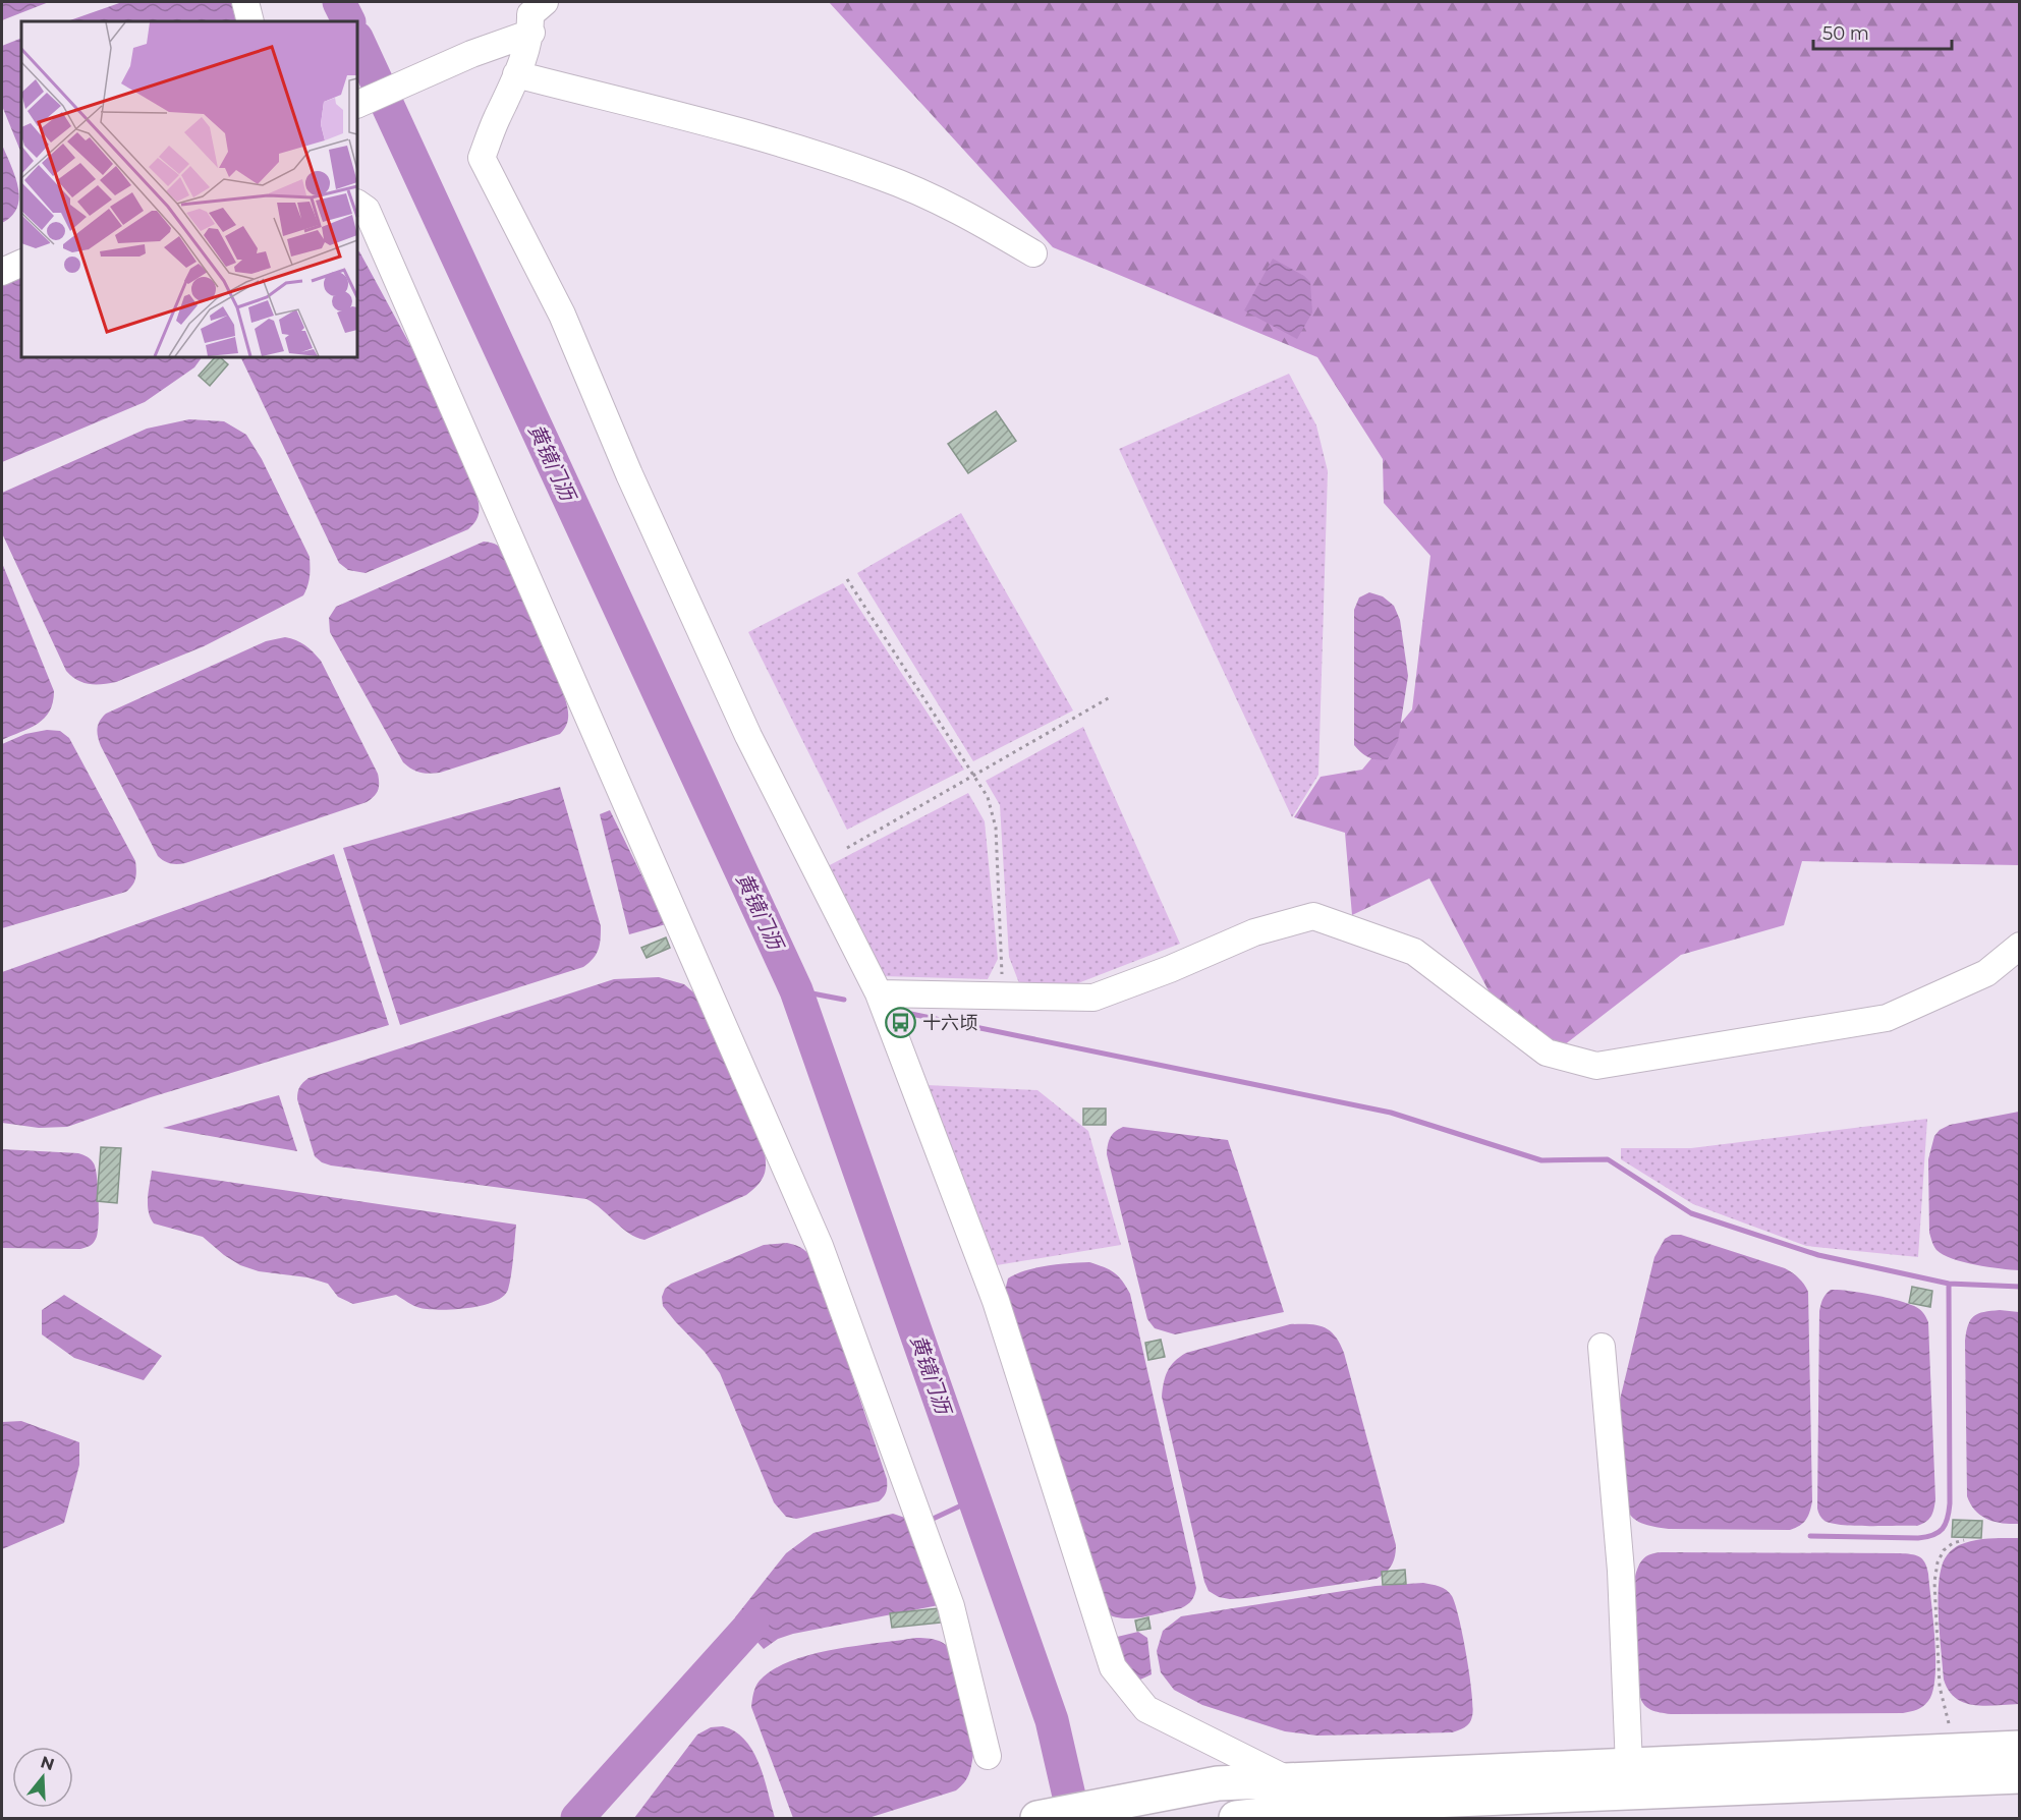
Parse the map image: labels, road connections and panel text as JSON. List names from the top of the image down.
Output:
{
  "water": ["黄镜门沥"],
  "places": {
    "bus stop": ["十六顷"]
  },
  "scale_bar": "50 m",
  "north": "top"
}
